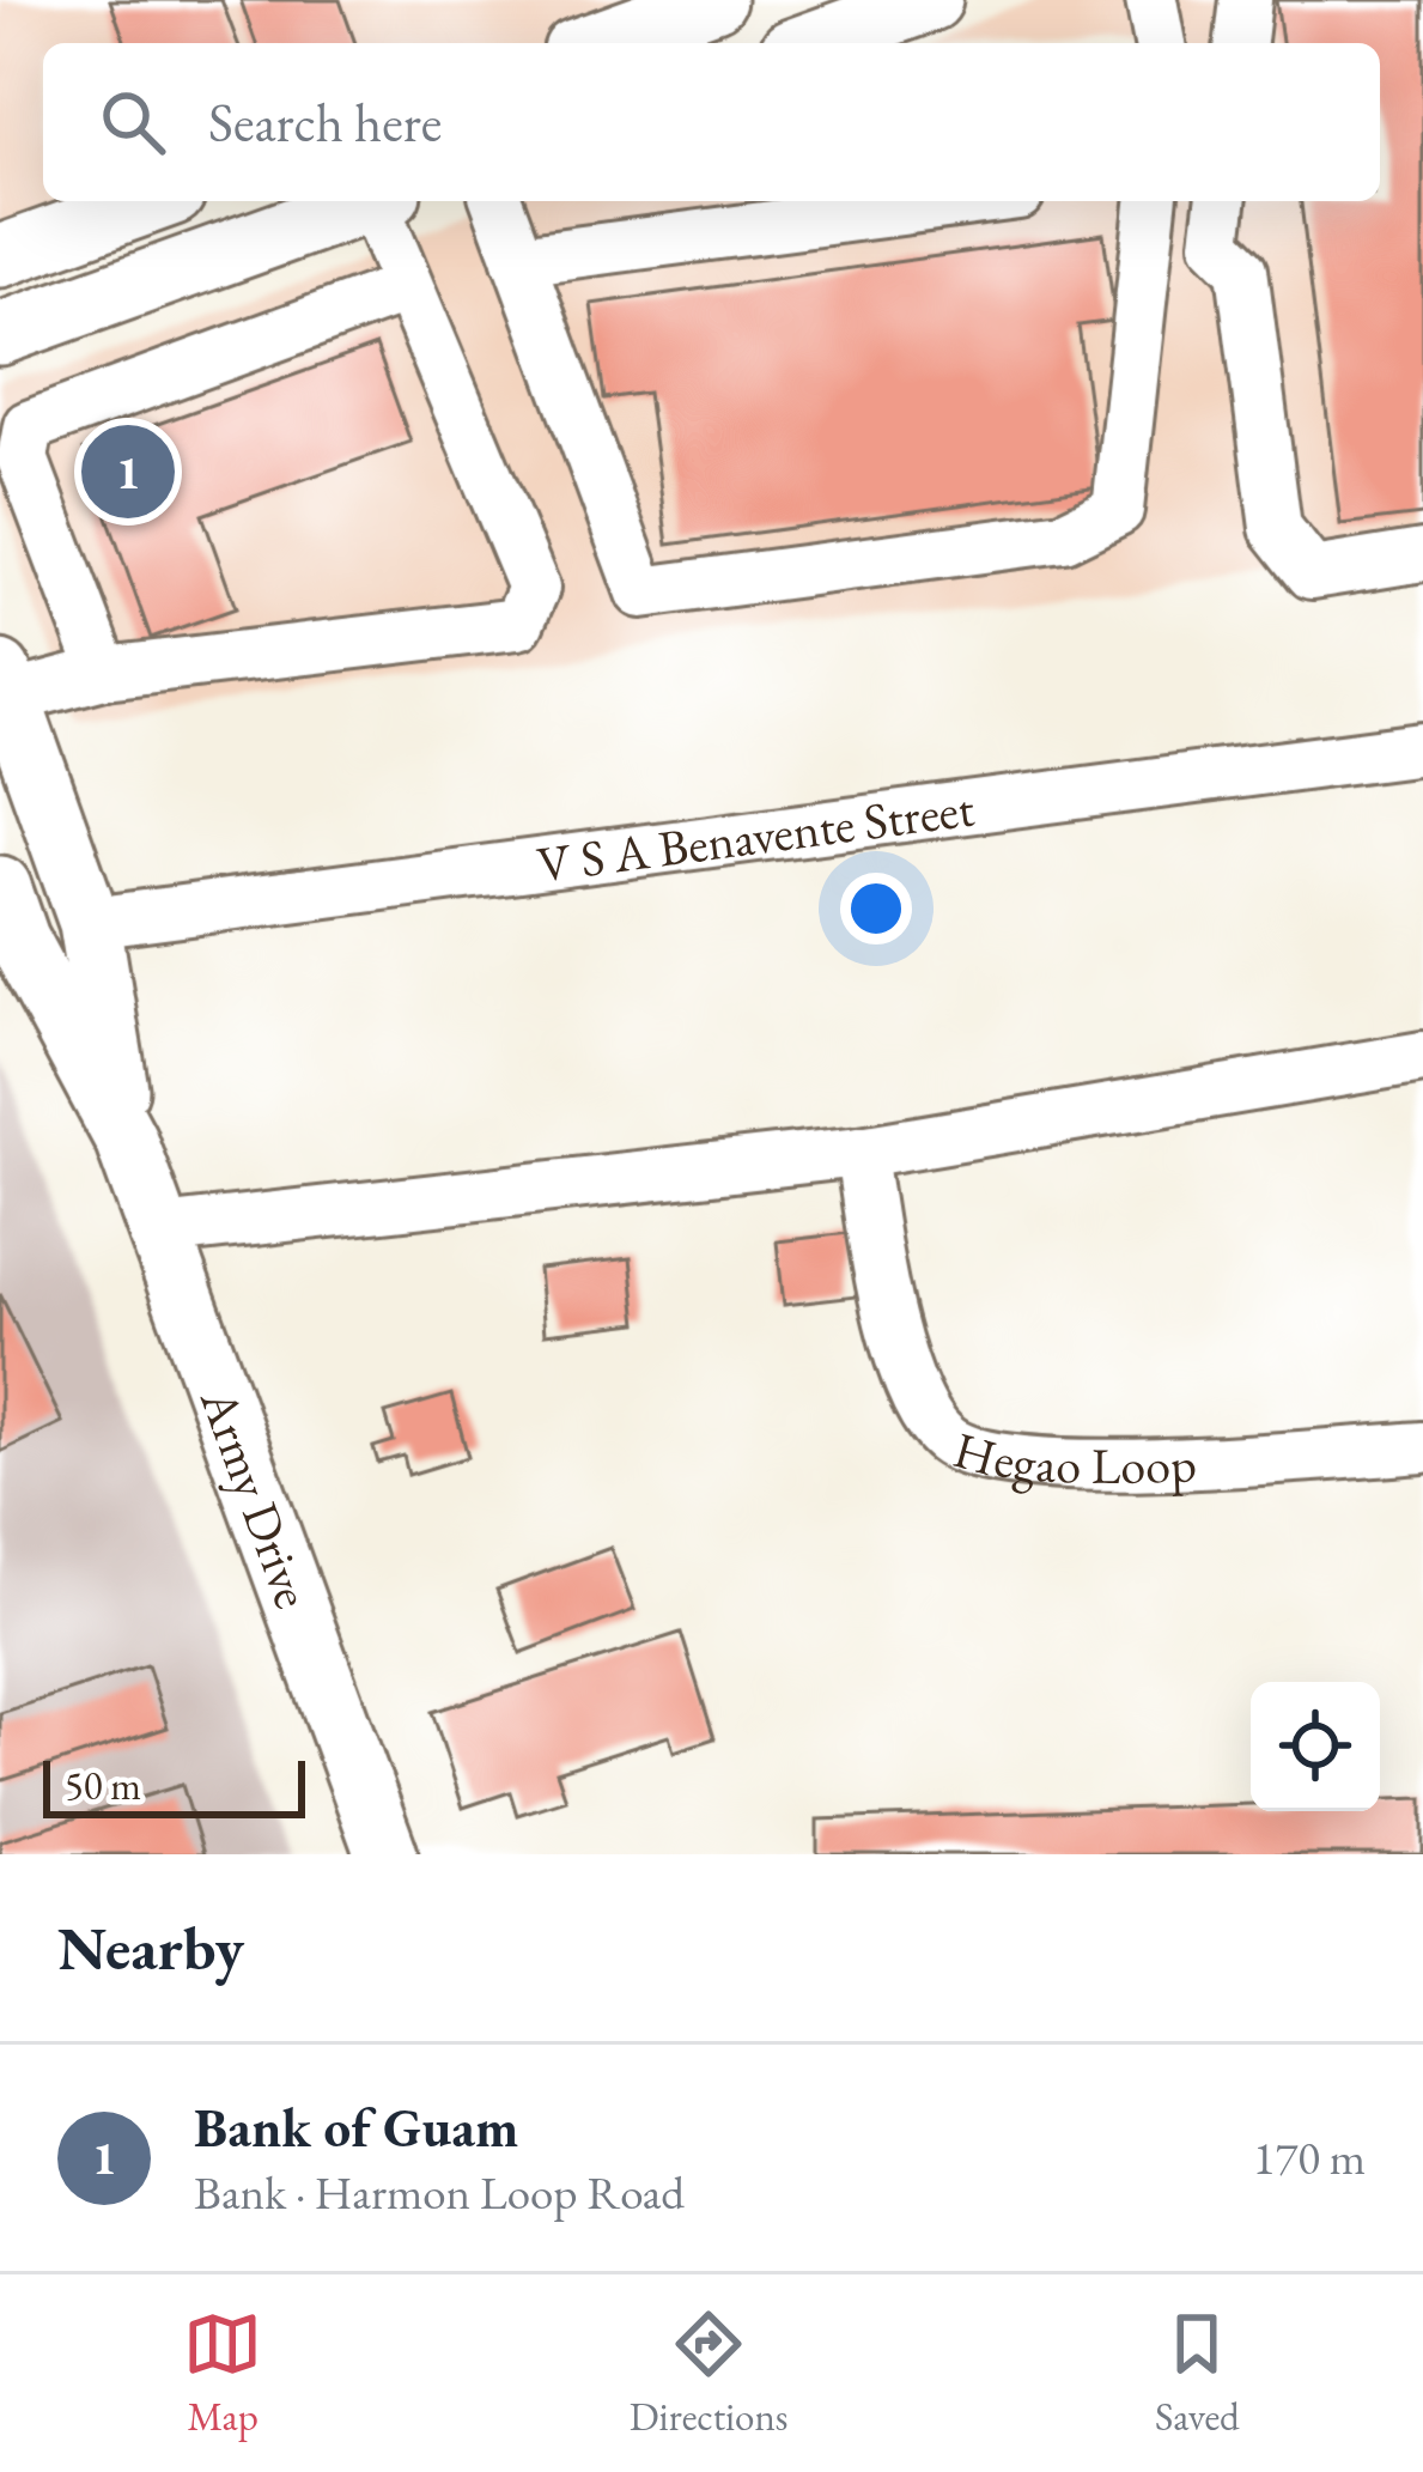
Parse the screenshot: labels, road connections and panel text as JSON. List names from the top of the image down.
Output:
{
  "streets": {
    "main road": ["Army Drive"],
    "street": ["V S A Benavente Street", "Hegao Loop"]
  },
  "crossings": [
    ["V S A Benavente Street", "Army Drive"]
  ],
  "scale_bar": "50 m",
  "page": {
    "search": "Search here",
    "pins": "1",
    "scale": "50 m",
    "heading": "Nearby",
    "list": [
      {
        "mark": "1",
        "name": "Bank of Guam",
        "note": "Bank · Harmon Loop Road",
        "value": "170 m"
      }
    ],
    "nav": ["Map", "Directions", "Saved"]
  }
}
